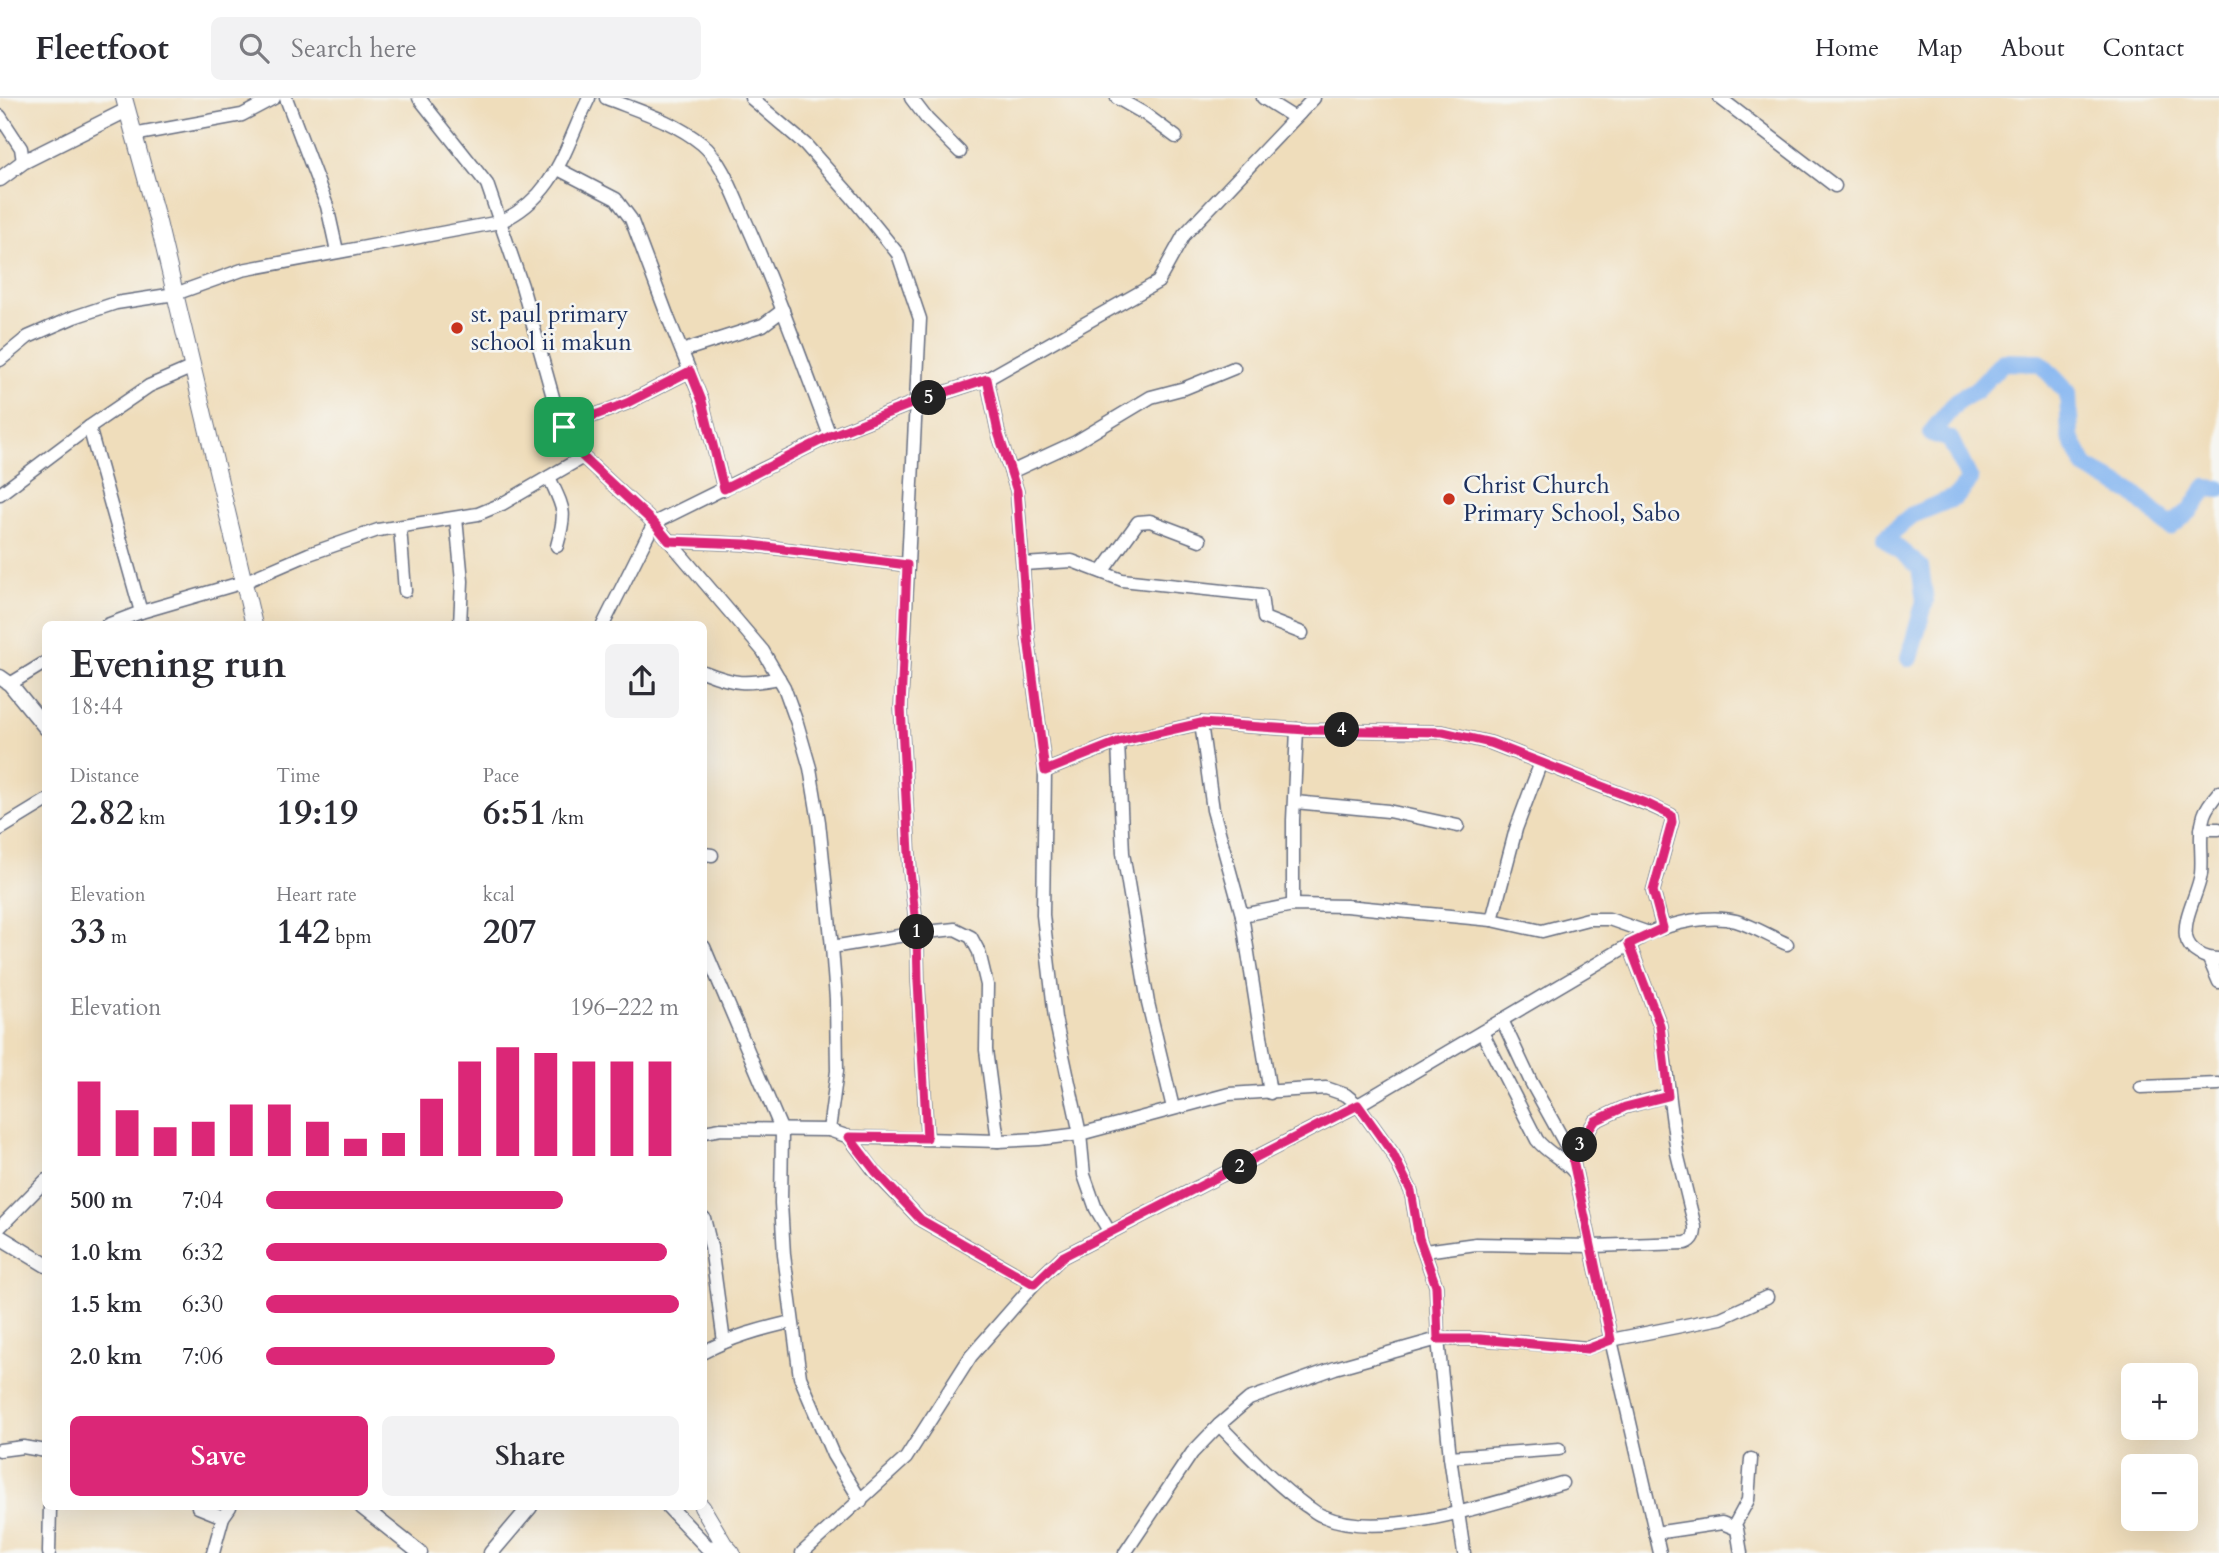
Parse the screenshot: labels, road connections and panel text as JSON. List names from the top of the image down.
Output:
{
  "places": ["st. paul primary school ii makun", "Christ Church Primary School, Sabo"],
  "page": {
    "header": "Fleetfoot",
    "search": "Search here",
    "nav": [
      "Home",
      "Map",
      "About",
      "Contact"
    ],
    "pins": [
      "5",
      "4",
      "1",
      "3",
      "2"
    ],
    "heading": ["Evening run", "18:44"],
    "stats": [
      ["Distance", "2.82 km"],
      ["Time", "19:19"],
      ["Pace", "6:51 /km"],
      ["Elevation", "33 m"],
      ["Heart rate", "142 bpm"],
      ["kcal", "207"]
    ],
    "chart": ["Elevation", "196–222 m"],
    "list": [
      {
        "name": "500 m",
        "note": "7:04"
      },
      {
        "name": "1.0 km",
        "note": "6:32"
      },
      {
        "name": "1.5 km",
        "note": "6:30"
      },
      {
        "name": "2.0 km",
        "note": "7:06"
      }
    ],
    "map_buttons": ["+", "−"],
    "buttons": ["Save", "Share"]
  }
}
